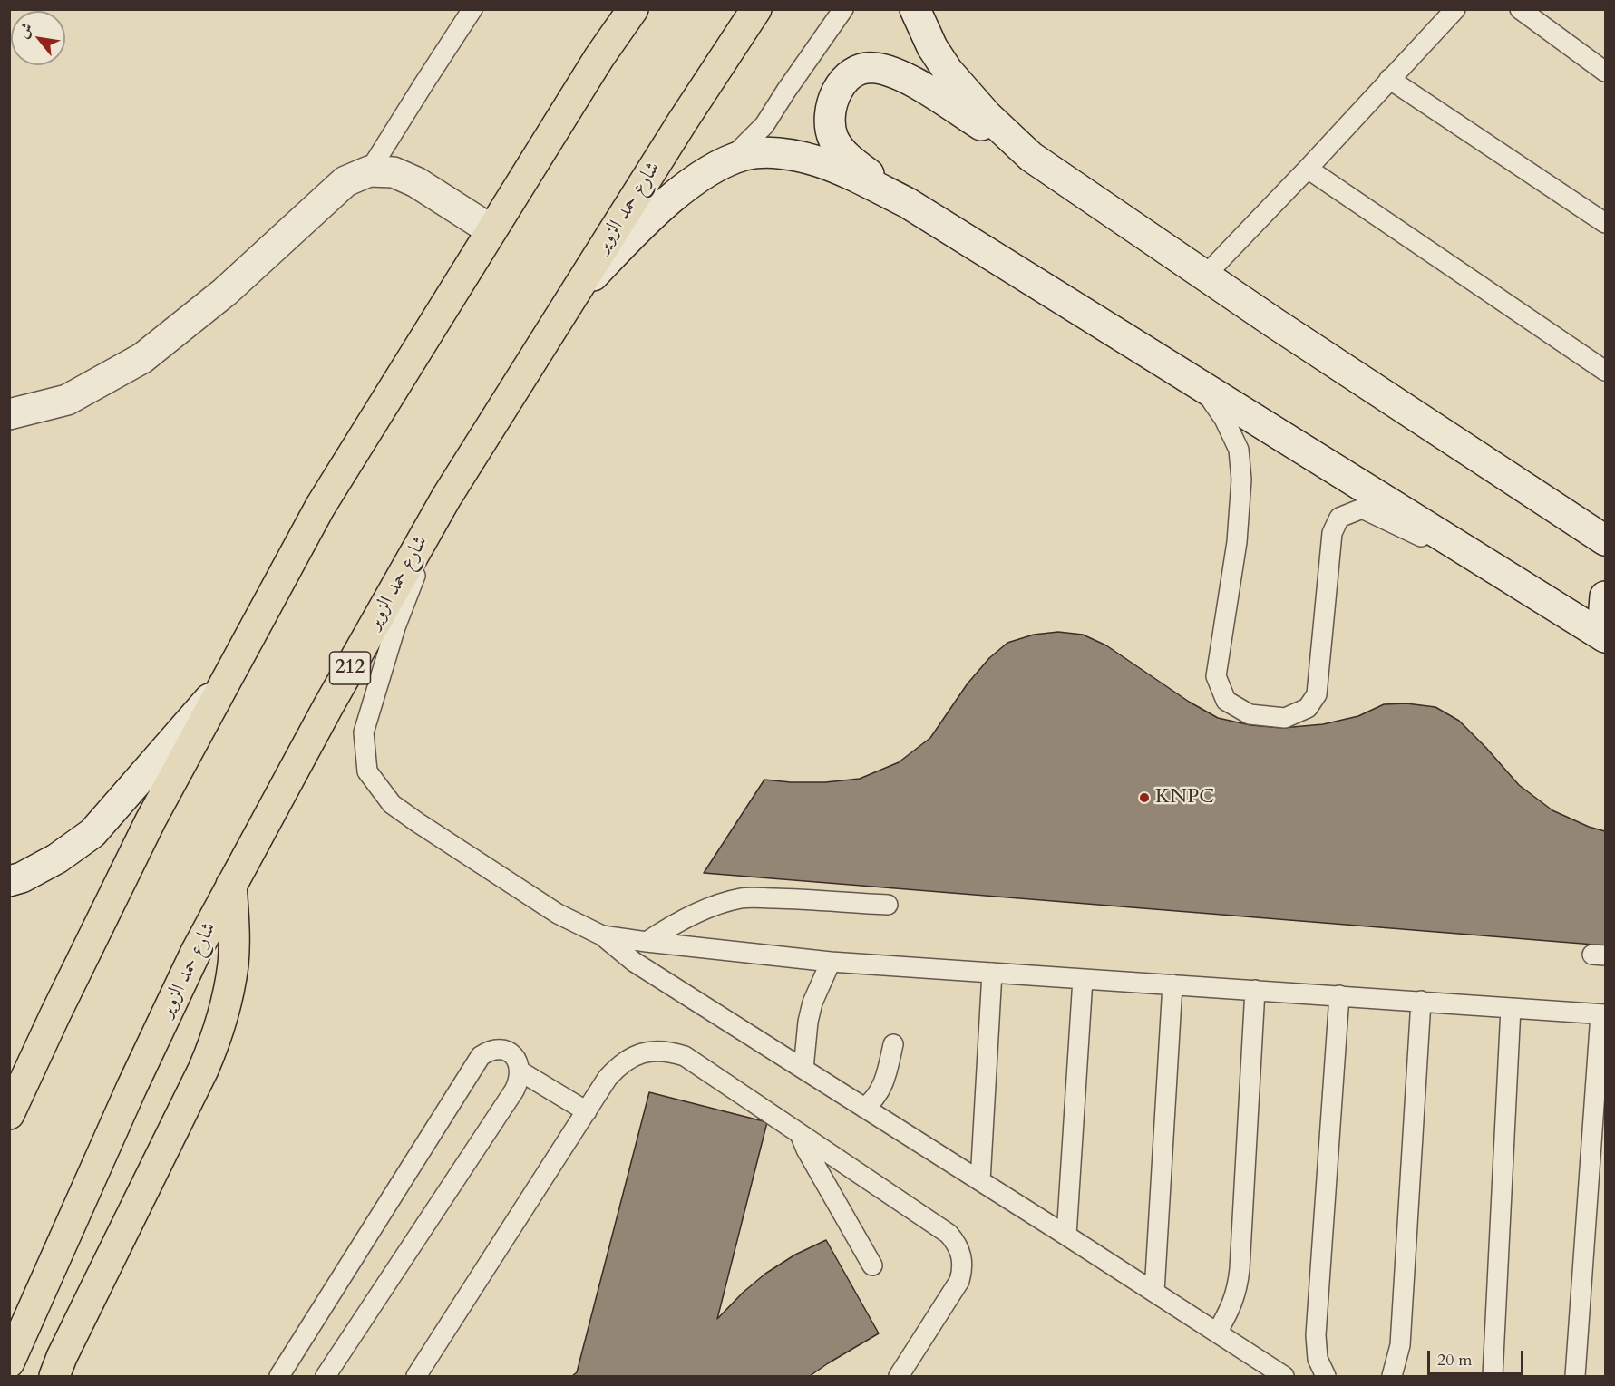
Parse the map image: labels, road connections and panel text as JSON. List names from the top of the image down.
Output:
{
  "streets": {
    "main road": ["شارع حمد الزوير", "212"]
  },
  "places": ["KNPC"],
  "scale_bar": "20 m",
  "north": "top left"
}
